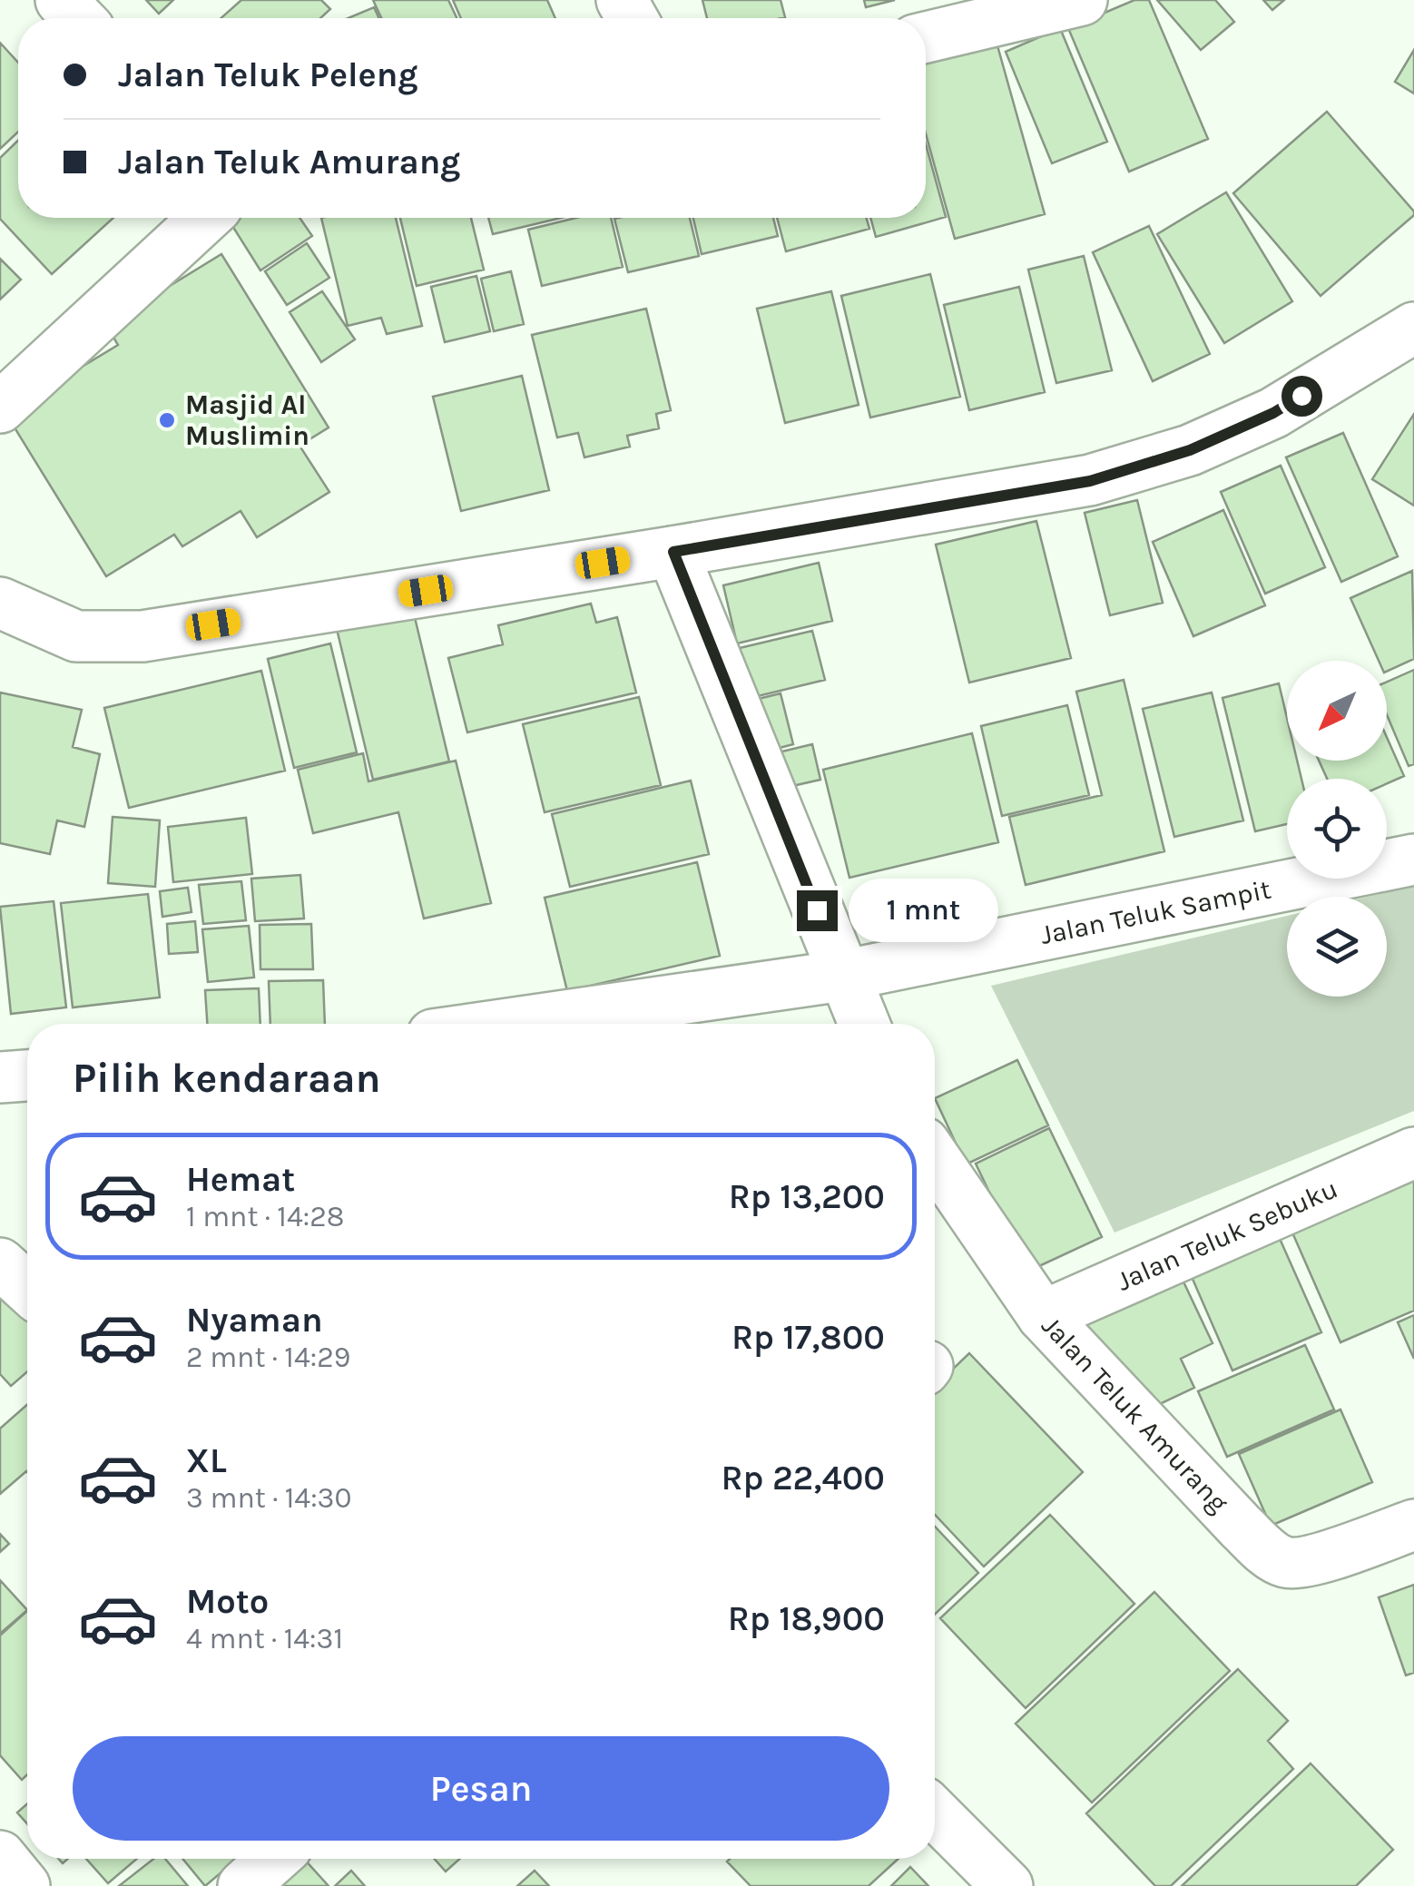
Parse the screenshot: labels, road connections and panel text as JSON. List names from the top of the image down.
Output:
{
  "streets": {
    "street": ["Jalan Teluk Sampit", "Jalan Teluk Sebuku", "Jalan Teluk Amurang"]
  },
  "crossings": [
    ["Jalan Teluk Sebuku", "Jalan Teluk Amurang"]
  ],
  "places": ["Masjid Al Muslimin"],
  "north": "bottom left",
  "page": {
    "banner": ["Jalan Teluk Peleng", "Jalan Teluk Amurang"],
    "bubble": "1 mnt",
    "heading": "Pilih kendaraan",
    "list": [
      {
        "name": "Hemat",
        "note": "1 mnt · 14:28",
        "value": "Rp 13,200"
      },
      {
        "name": "Nyaman",
        "note": "2 mnt · 14:29",
        "value": "Rp 17,800"
      },
      {
        "name": "XL",
        "note": "3 mnt · 14:30",
        "value": "Rp 22,400"
      },
      {
        "name": "Moto",
        "note": "4 mnt · 14:31",
        "value": "Rp 18,900"
      }
    ],
    "buttons": "Pesan"
  }
}
